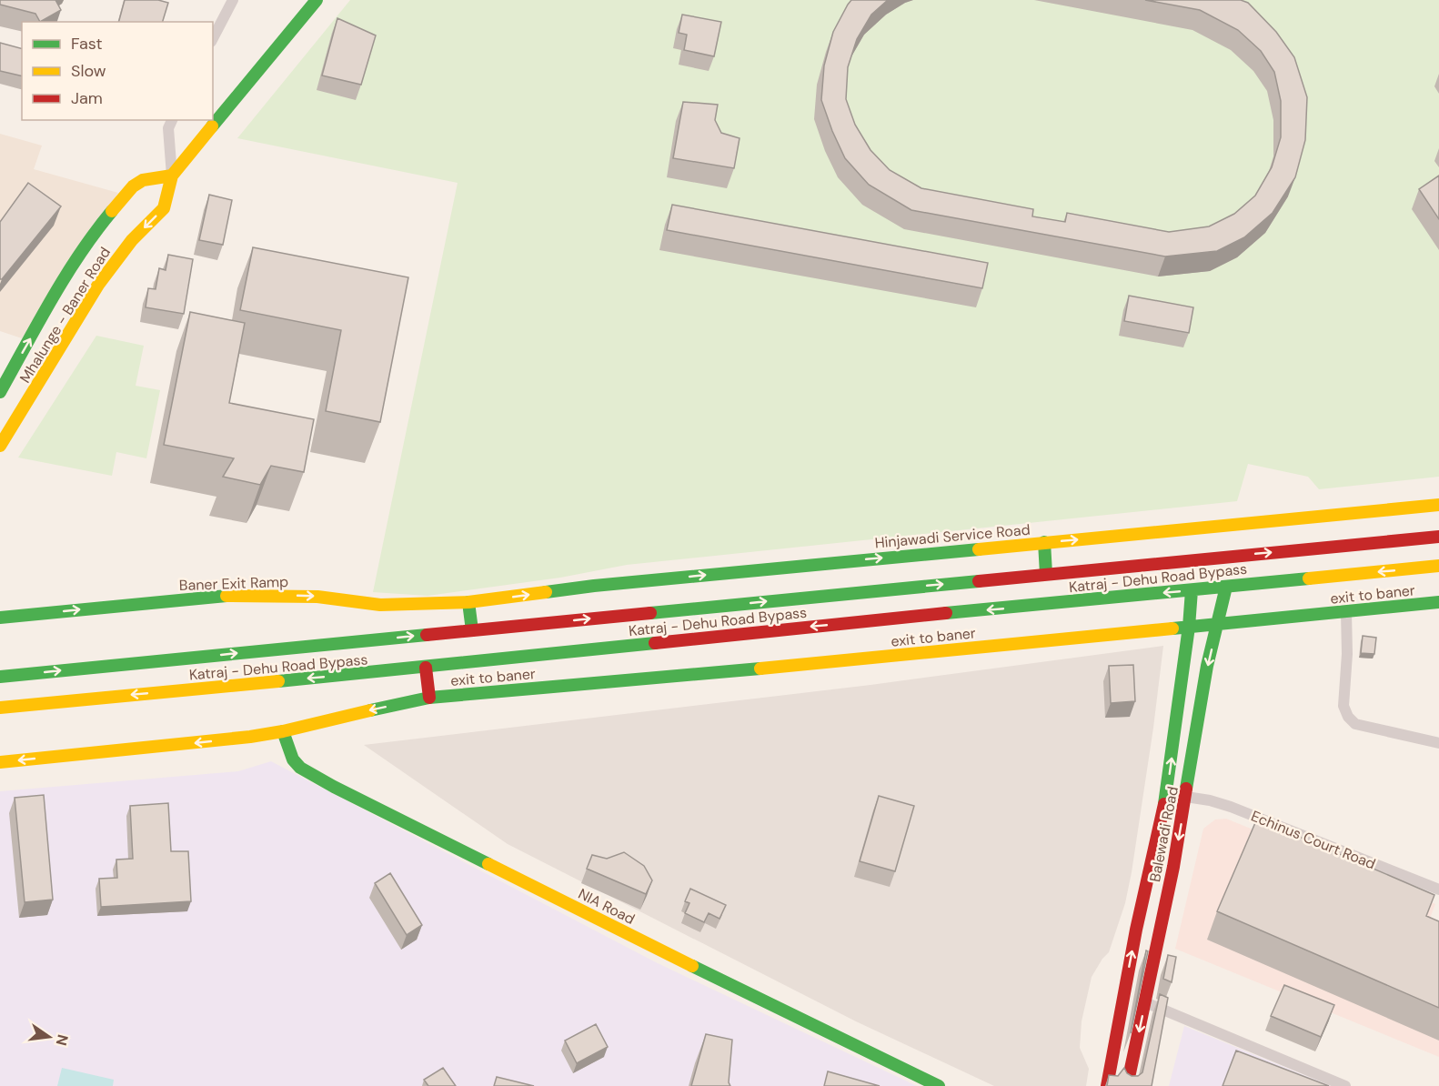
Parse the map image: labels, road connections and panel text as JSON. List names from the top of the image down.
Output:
{
  "streets": {
    "main road": [
      "Mhalunge - Baner Road",
      "Hinjawadi Service Road",
      "Katraj - Dehu Road Bypass",
      "Baner Exit Ramp",
      "exit to baner",
      "Balewadi Road",
      "NIA Road"
    ],
    "street": ["Echinus Court Road"]
  },
  "crossings": [
    ["Hinjawadi Service Road", "Baner Exit Ramp"],
    ["Katraj - Dehu Road Bypass", "Balewadi Road"],
    ["exit to baner", "Balewadi Road"],
    ["Balewadi Road", "Echinus Court Road"]
  ],
  "one_way": ["Hinjawadi Service Road", "Baner Exit Ramp"],
  "legend": ["Fast", "Slow", "Jam"],
  "north": "right"
}
